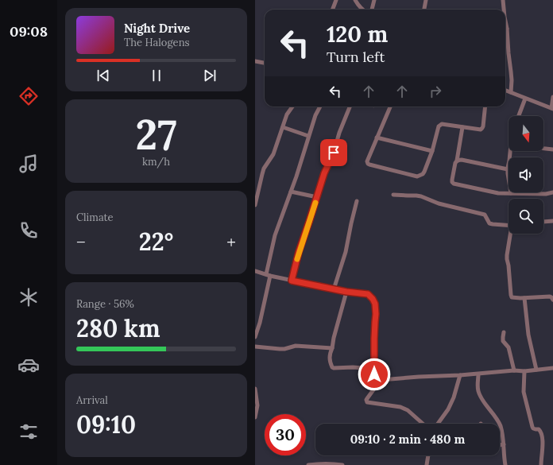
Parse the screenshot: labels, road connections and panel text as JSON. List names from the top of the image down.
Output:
{
  "north": "bottom",
  "page": {
    "tabs": "09:08",
    "turn": ["120 m", "Turn left"],
    "song": ["Night Drive", "The Halogens"],
    "tile": [
      ["27", "km/h"],
      "Climate",
      ["Range · 56%", "280 km"],
      ["Arrival", "09:10"]
    ],
    "heat": ["−", "22°", "+"],
    "limit": "30",
    "trip": "09:10 · 2 min · 480 m"
  }
}
